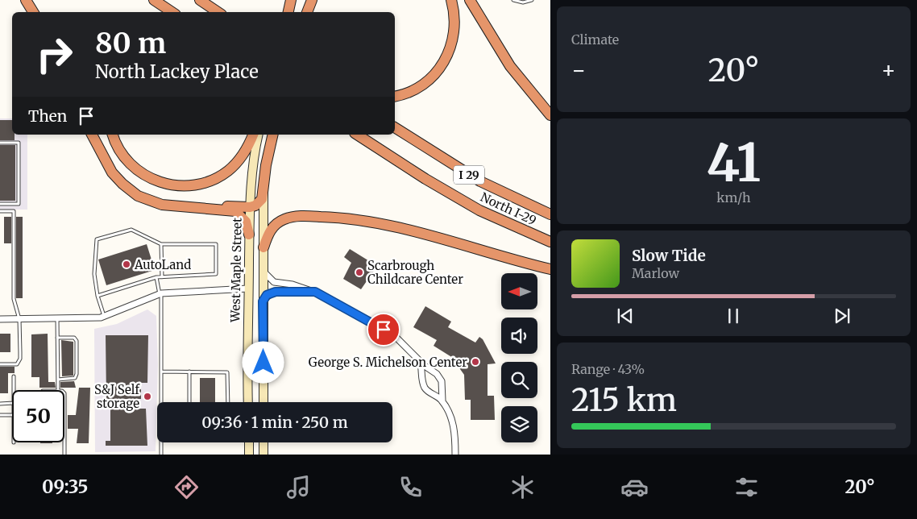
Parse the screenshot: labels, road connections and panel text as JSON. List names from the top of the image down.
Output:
{
  "streets": {
    "highway": ["I 29", "North I-29"],
    "main road": ["West Maple Street"]
  },
  "places": [
    "AutoLand",
    "Scarbrough Childcare Center",
    "George S. Michelson Center",
    "S&J Self storage"
  ],
  "north": "left",
  "page": {
    "tile": [
      "Climate",
      ["41", "km/h"],
      ["Range · 43%", "215 km"]
    ],
    "turn": ["80 m", "North Lackey Place"],
    "heat": ["−", "20°", "+"],
    "then": "Then",
    "song": ["Slow Tide", "Marlow"],
    "limit": "50",
    "trip": "09:36 · 1 min · 250 m",
    "tabs": ["09:35", "20°"]
  }
}
